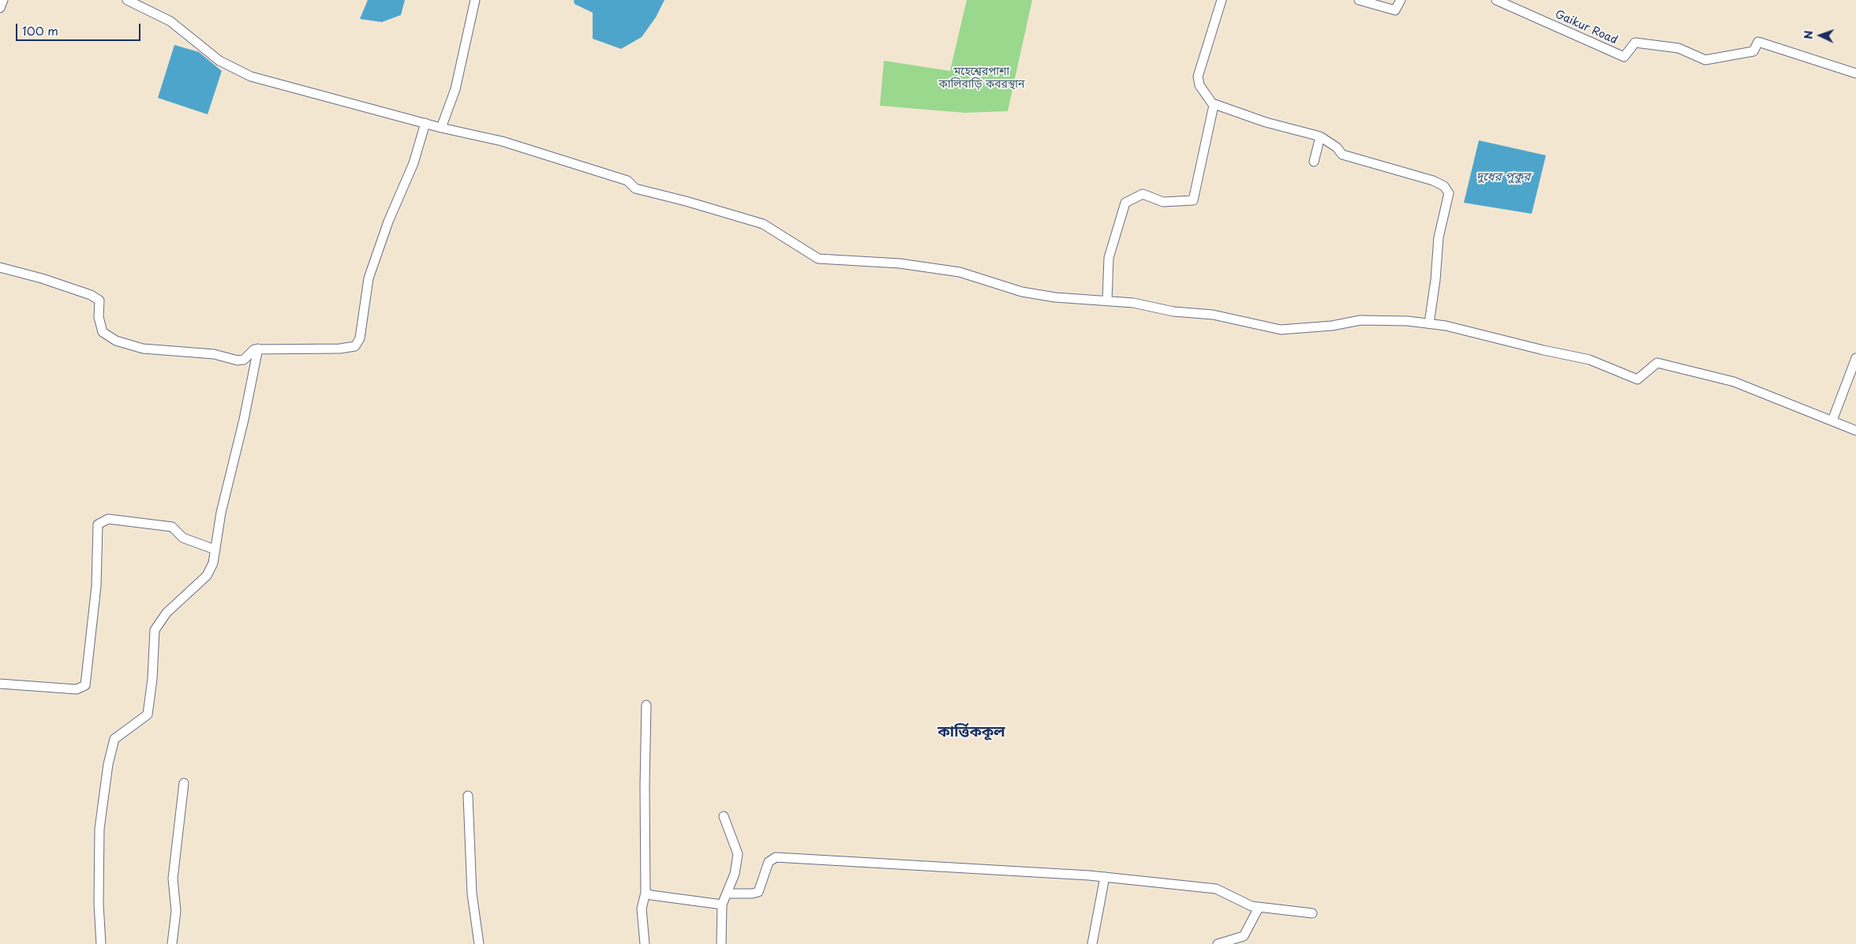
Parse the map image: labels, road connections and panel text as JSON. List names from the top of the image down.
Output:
{
  "streets": {
    "street": ["Gaikur Road"]
  },
  "districts": ["কার্ত্তিককূল"],
  "water": ["দুধের পুকুর"],
  "parks": ["মহেশ্বেরপাশা কালিবাড়ি কবরস্থান"],
  "scale_bar": "100 m",
  "north": "left"
}
